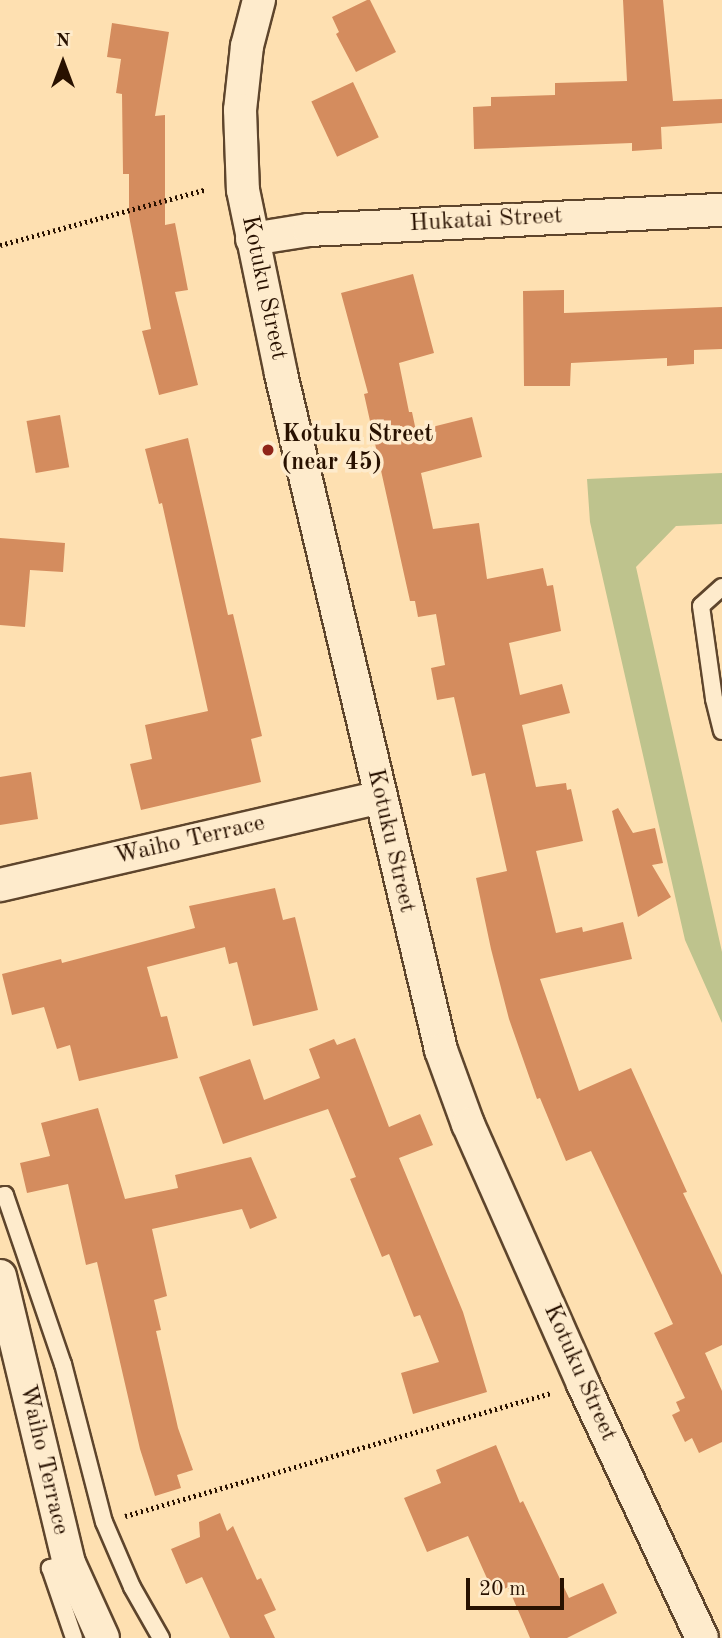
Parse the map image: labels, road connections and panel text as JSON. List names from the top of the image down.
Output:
{
  "streets": {
    "street": ["Hukatai Street", "Kotuku Street", "Waiho Terrace"]
  },
  "crossings": [
    ["Hukatai Street", "Kotuku Street"],
    ["Kotuku Street", "Waiho Terrace"]
  ],
  "places": ["Kotuku Street (near 45)"],
  "scale_bar": "20 m",
  "north": "top"
}
